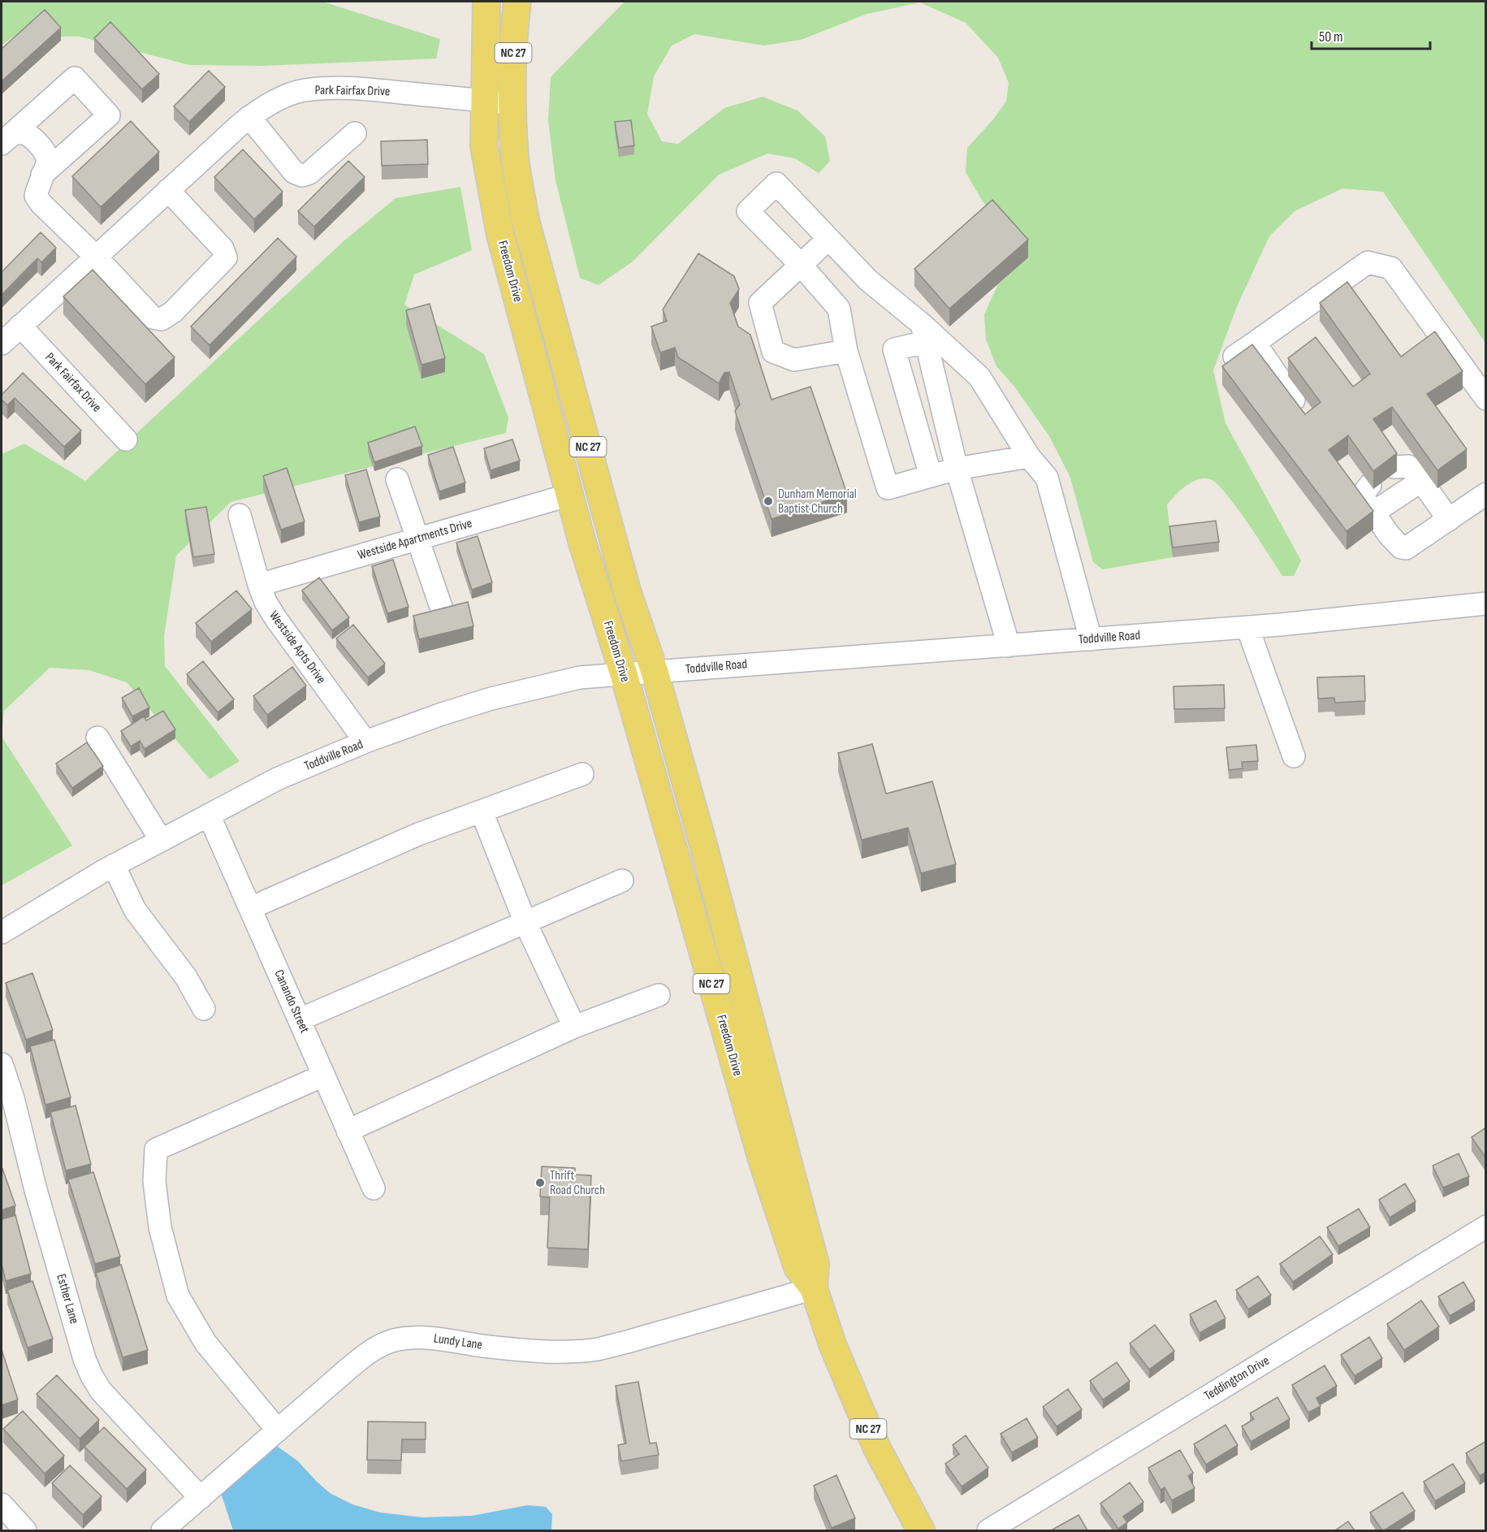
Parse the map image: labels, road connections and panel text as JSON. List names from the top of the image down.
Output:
{
  "streets": {
    "main road": ["NC 27", "Freedom Drive"],
    "street": [
      "Park Fairfax Drive",
      "Westside Apartments Drive",
      "Toddville Road",
      "Westside Apts Drive",
      "Canando Street",
      "Esther Lane",
      "Lundy Lane",
      "Teddington Drive"
    ]
  },
  "crossings": [
    ["Park Fairfax Drive", "Freedom Drive"],
    ["Freedom Drive", "Westside Apartments Drive"],
    ["Freedom Drive", "Toddville Road"],
    ["Freedom Drive", "Lundy Lane"],
    ["Westside Apartments Drive", "Westside Apts Drive"],
    ["Toddville Road", "Westside Apts Drive"],
    ["Toddville Road", "Canando Street"],
    ["Esther Lane", "Lundy Lane"]
  ],
  "places": ["Dunham Memorial Baptist Church", "Thrift Road Church"],
  "scale_bar": "50 m"
}
